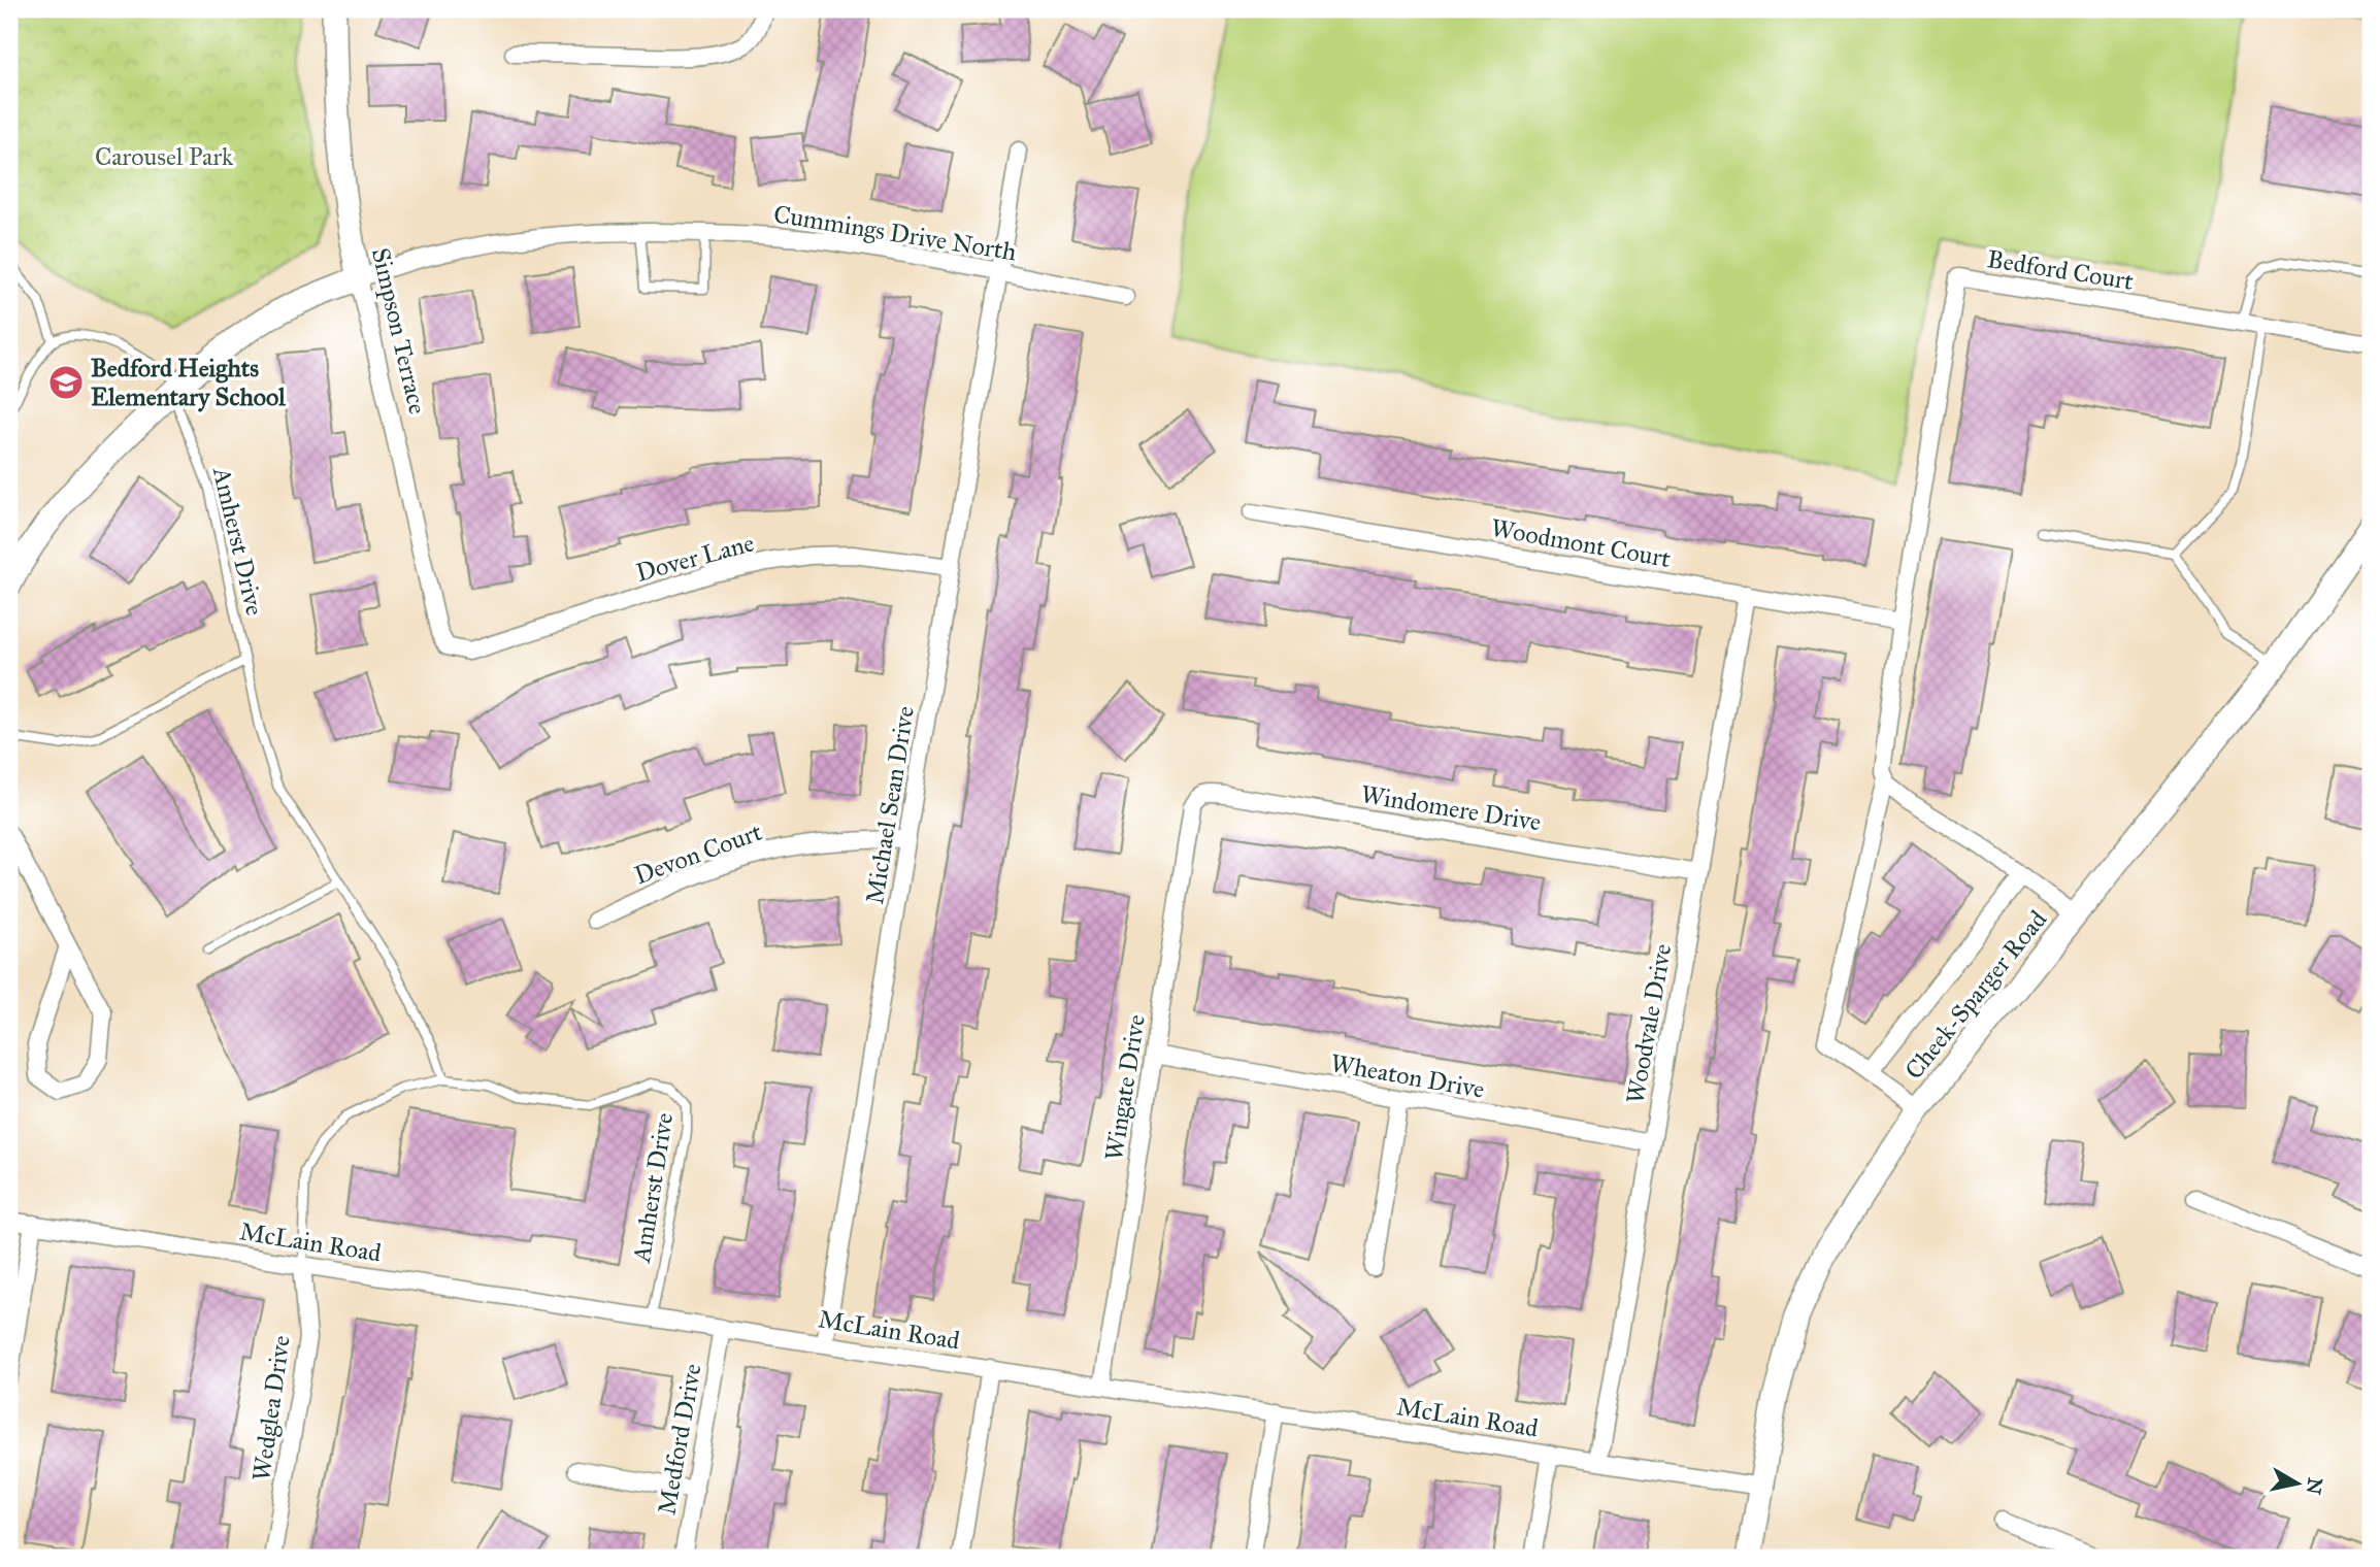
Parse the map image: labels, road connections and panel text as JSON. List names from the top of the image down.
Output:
{
  "streets": {
    "main road": ["Simpson Terrace", "Cheek-Sparger Road"],
    "street": [
      "Cummings Drive North",
      "Bedford Court",
      "Woodmont Court",
      "Dover Lane",
      "Michael Sean Drive",
      "Windomere Drive",
      "Devon Court",
      "Woodvale Drive",
      "Wheaton Drive",
      "Wingate Drive",
      "McLain Road",
      "Wedglea Drive",
      "Medford Drive"
    ],
    "lane": ["Amherst Drive"]
  },
  "crossings": [
    ["Cummings Drive North", "Simpson Terrace"],
    ["Cummings Drive North", "Michael Sean Drive"],
    ["Bedford Court", "Woodmont Court"],
    ["Simpson Terrace", "Dover Lane"],
    ["Amherst Drive", "McLain Road"],
    ["Amherst Drive", "Wedglea Drive"],
    ["Woodmont Court", "Woodvale Drive"],
    ["Dover Lane", "Michael Sean Drive"],
    ["Michael Sean Drive", "Devon Court"],
    ["Michael Sean Drive", "McLain Road"],
    ["Windomere Drive", "Woodvale Drive"],
    ["Windomere Drive", "Wingate Drive"],
    ["Cheek-Sparger Road", "McLain Road"],
    ["Woodvale Drive", "Wheaton Drive"],
    ["Woodvale Drive", "McLain Road"],
    ["Wheaton Drive", "Wingate Drive"],
    ["Wingate Drive", "McLain Road"],
    ["McLain Road", "Wedglea Drive"],
    ["McLain Road", "Medford Drive"]
  ],
  "parks": ["Carousel Park"],
  "places": {
    "school or university": ["Bedford Heights Elementary School"]
  },
  "north": "right"
}
